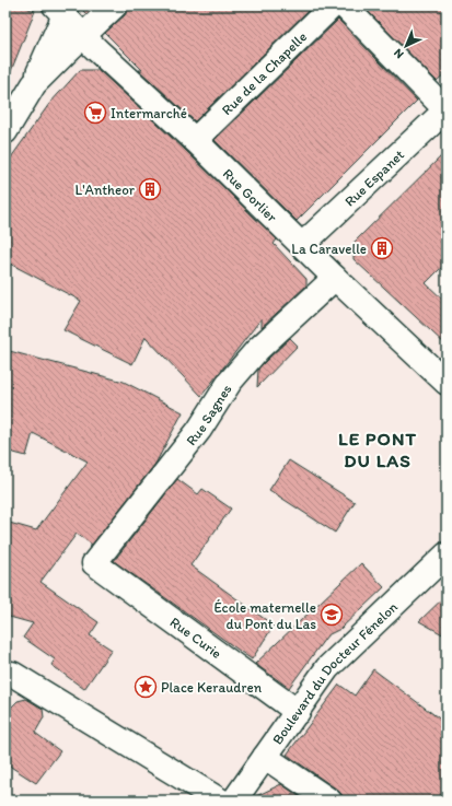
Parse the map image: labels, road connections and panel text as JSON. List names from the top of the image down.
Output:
{
  "streets": {
    "street": [
      "Rue de la Chapelle",
      "Rue Espanet",
      "Rue Gorlier",
      "Rue Sagnes",
      "Rue Curie",
      "Boulevard du Docteur Fénelon"
    ]
  },
  "crossings": [
    ["Rue de la Chapelle", "Rue Gorlier"],
    ["Rue Espanet", "Rue Gorlier"],
    ["Rue Gorlier", "Rue Sagnes"],
    ["Rue Sagnes", "Rue Curie"],
    ["Rue Curie", "Boulevard du Docteur Fénelon"]
  ],
  "districts": ["LE PONT DU LAS"],
  "places": {
    "supermarket": ["Intermarché"],
    "building": ["L'Antheor", "La Caravelle"],
    "school or university": ["École maternelle du Pont du Las"],
    "place": ["Place Keraudren"]
  },
  "north": "bottom left"
}
